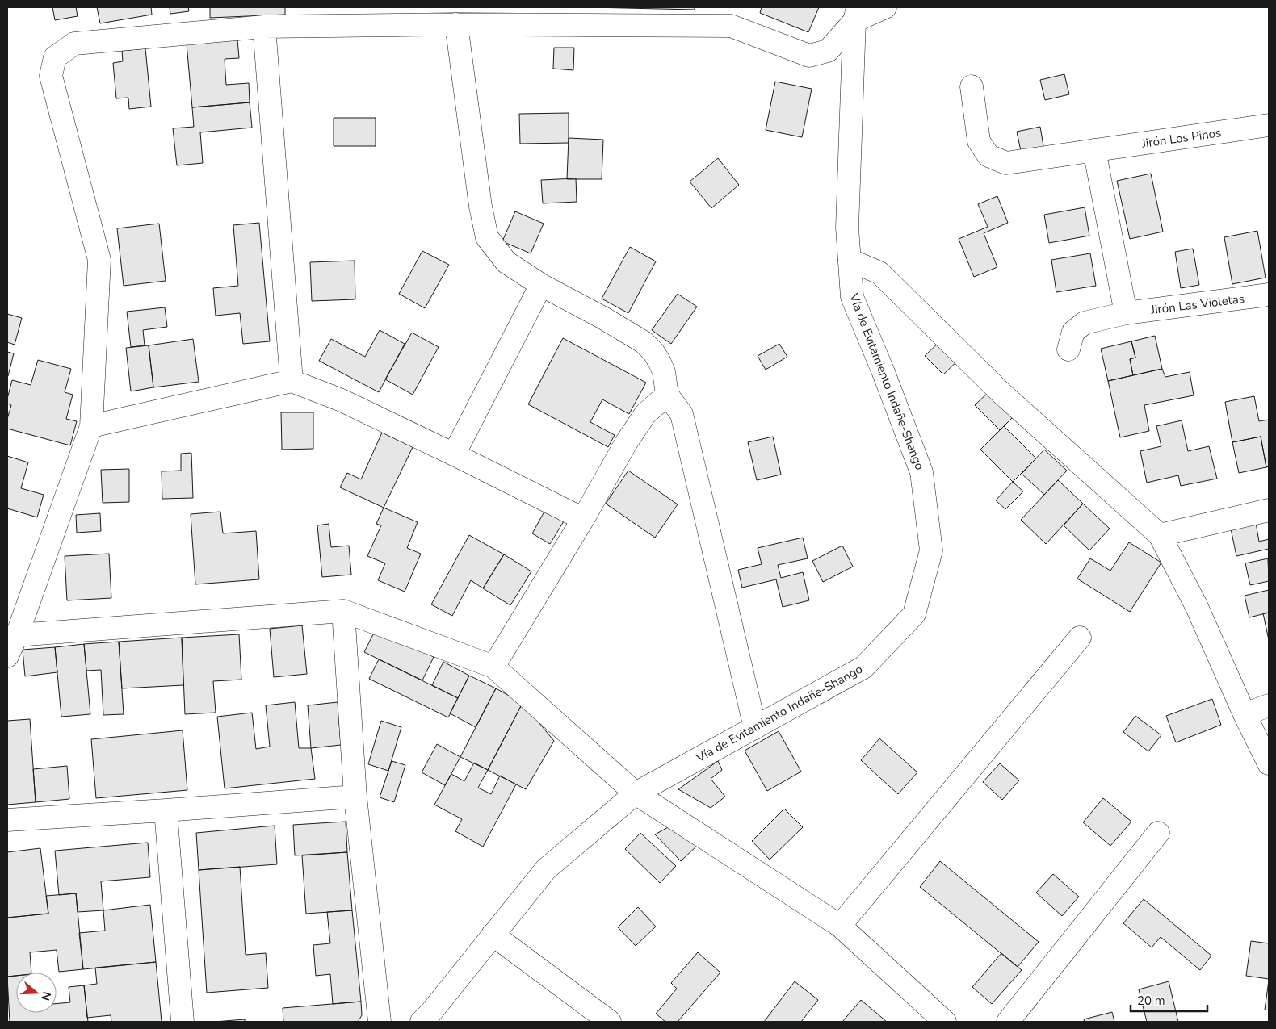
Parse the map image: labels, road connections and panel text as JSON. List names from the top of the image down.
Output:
{
  "streets": {
    "street": ["Jirón Los Pinos", "Jirón Las Violetas", "Vía de Evitamiento Indañe-Shango"]
  },
  "scale_bar": "20 m",
  "north": "right"
}
